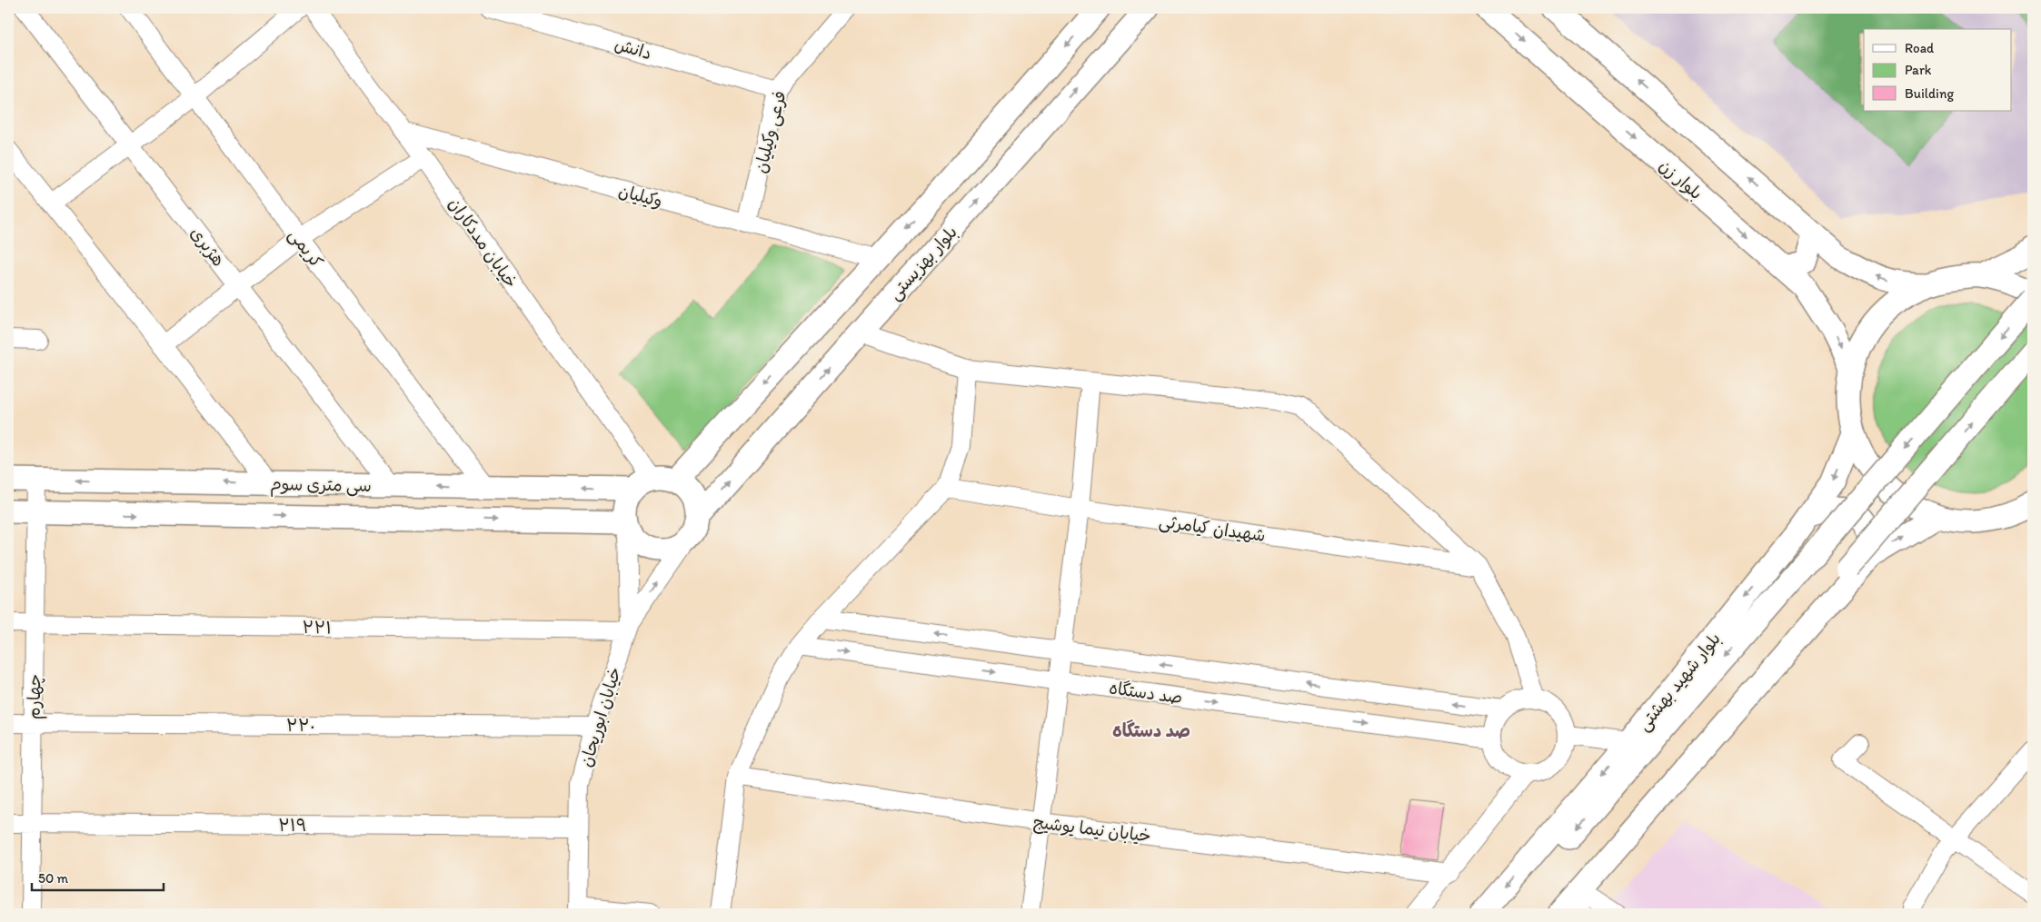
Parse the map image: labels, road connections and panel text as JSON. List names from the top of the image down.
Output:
{
  "streets": {
    "main road": [
      "بلوار زن",
      "بلوار بهزیستی",
      "سی متری سوم",
      "بلوار شهید بهشتی"
    ],
    "street": [
      "دانش",
      "فرعی وکیلیان",
      "وکیلیان",
      "خیابان مددکاران",
      "هژبری",
      "کریمی",
      "شهیدان کیامرثی",
      "۲۲۱",
      "صد دستگاه",
      "چهارم",
      "خیابان ابوریحان",
      "۲۲۰",
      "۲۱۹",
      "خیابان نیما یوشیج"
    ]
  },
  "crossings": [
    ["دانش", "فرعی وکیلیان"],
    ["فرعی وکیلیان", "وکیلیان"],
    ["وکیلیان", "خیابان مددکاران"],
    ["وکیلیان", "بلوار بهزیستی"],
    ["خیابان مددکاران", "بلوار بهزیستی"],
    ["خیابان مددکاران", "سی متری سوم"],
    ["خیابان مددکاران", "خیابان ابوریحان"],
    ["هژبری", "سی متری سوم"],
    ["کریمی", "سی متری سوم"],
    ["بلوار بهزیستی", "سی متری سوم"],
    ["بلوار بهزیستی", "خیابان ابوریحان"],
    ["سی متری سوم", "چهارم"],
    ["سی متری سوم", "خیابان ابوریحان"],
    ["۲۲۱", "چهارم"],
    ["۲۲۱", "خیابان ابوریحان"],
    ["چهارم", "۲۲۰"],
    ["چهارم", "۲۱۹"],
    ["خیابان ابوریحان", "۲۲۰"],
    ["خیابان ابوریحان", "۲۱۹"]
  ],
  "districts": ["صد دستگاه"],
  "legend": ["Road", "Park", "Building"],
  "scale_bar": "50 m"
}
